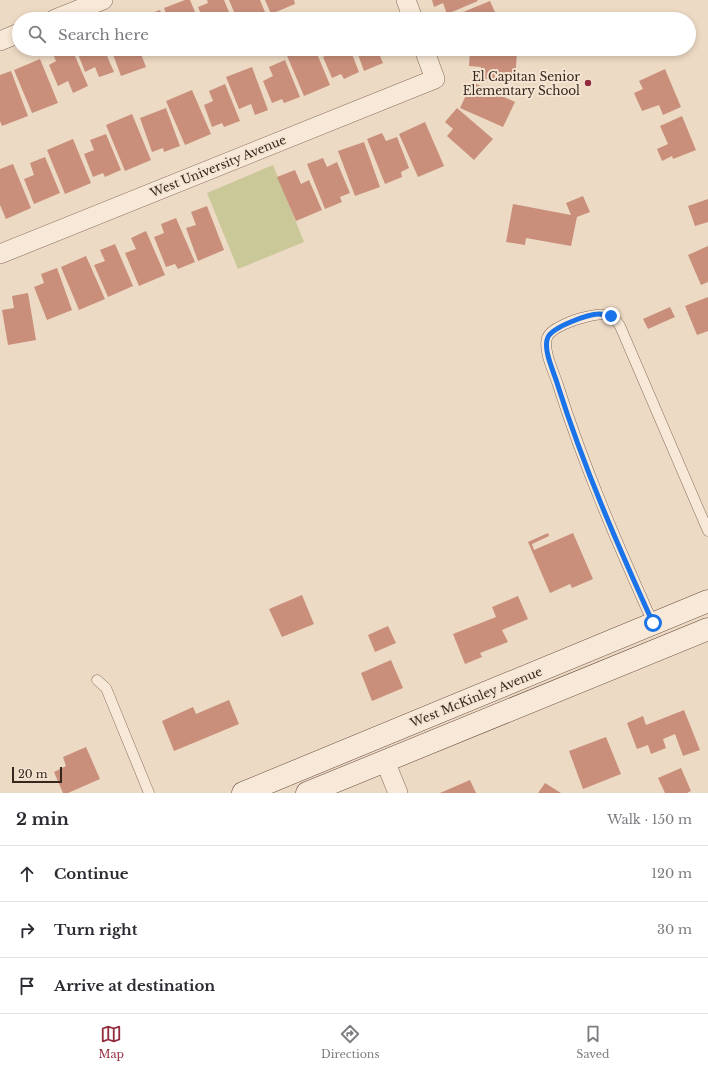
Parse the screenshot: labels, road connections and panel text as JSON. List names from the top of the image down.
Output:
{
  "streets": {
    "main road": ["West McKinley Avenue"],
    "street": ["West University Avenue"]
  },
  "places": ["El Capitan Senior Elementary School"],
  "scale_bar": "20 m",
  "page": {
    "search": "Search here",
    "scale": "20 m",
    "heading": ["2 min", "Walk · 150 m"],
    "list": [
      ["Continue", "120 m"],
      ["Turn right", "30 m"],
      "Arrive at destination"
    ],
    "nav": ["Map", "Directions", "Saved"]
  }
}
